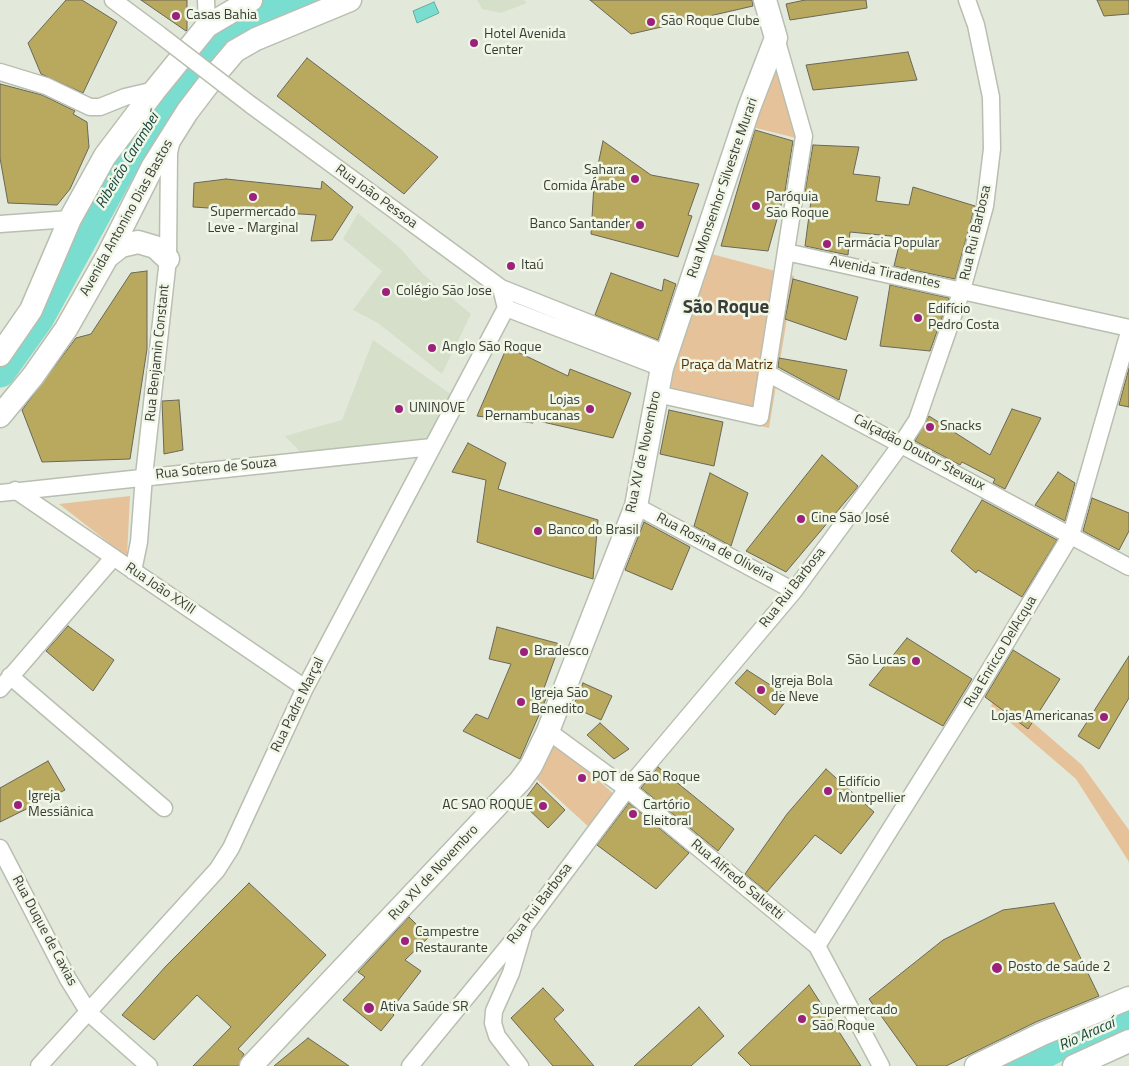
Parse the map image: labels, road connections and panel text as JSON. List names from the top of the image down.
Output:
{
  "streets": {
    "main road": ["Rua Monsenhor Silvestre Murari", "Avenida Antonino Dias Bastos", "Rua XV de Novembro"],
    "street": [
      "Rua João Pessoa",
      "Rua Rui Barbosa",
      "Avenida Tiradentes",
      "Rua Benjamin Constant",
      "Calçadão Doutor Stevaux",
      "Rua Sotero de Souza",
      "Rua Rosina de Oliveira",
      "Rua João XXIII",
      "Rua Enricco DelAcqua",
      "Rua Padre Marçal",
      "Rua Alfredo Salvetti",
      "Rua Duque de Caxias"
    ]
  },
  "crossings": [
    ["Rua Monsenhor Silvestre Murari", "Rua João Pessoa"],
    ["Rua Monsenhor Silvestre Murari", "Rua XV de Novembro"],
    ["Rua João Pessoa", "Rua XV de Novembro"],
    ["Avenida Antonino Dias Bastos", "Rua Benjamin Constant"],
    ["Rua Rui Barbosa", "Avenida Tiradentes"],
    ["Rua Rui Barbosa", "Calçadão Doutor Stevaux"],
    ["Rua Rui Barbosa", "Rua Rosina de Oliveira"],
    ["Rua Rui Barbosa", "Rua Alfredo Salvetti"],
    ["Rua Benjamin Constant", "Rua Sotero de Souza"],
    ["Rua Benjamin Constant", "Rua João XXIII"],
    ["Rua XV de Novembro", "Rua Rosina de Oliveira"],
    ["Rua XV de Novembro", "Rua Alfredo Salvetti"],
    ["Calçadão Doutor Stevaux", "Rua Enricco DelAcqua"],
    ["Rua Sotero de Souza", "Rua João XXIII"],
    ["Rua Sotero de Souza", "Rua Padre Marçal"],
    ["Rua João XXIII", "Rua Padre Marçal"],
    ["Rua Enricco DelAcqua", "Rua Alfredo Salvetti"],
    ["Rua Padre Marçal", "Rua Duque de Caxias"]
  ],
  "districts": ["São Roque"],
  "water": ["Ribeirão Carambeí", "Rio Aracaí"],
  "parks": ["Praça da Matriz"],
  "places": [
    "Casas Bahia",
    "São Roque Clube",
    "Hotel Avenida Center",
    "Sahara Comida Árabe",
    "Supermercado Leve - Marginal",
    "Paróquia São Roque",
    "Banco Santander",
    "Farmácia Popular",
    "Itaú",
    "Colégio São Jose",
    "Edifício Pedro Costa",
    "Anglo São Roque",
    "UNINOVE",
    "Lojas Pernambucanas",
    "Snacks",
    "Cine São José",
    "Banco do Brasil",
    "Bradesco",
    "São Lucas",
    "Igreja Bola de Neve",
    "Igreja São Benedito",
    "Lojas Americanas",
    "POT de São Roque",
    "Edifício Montpellier",
    "Igreja Messiânica",
    "AC SAO ROQUE",
    "Cartório Eleitoral",
    "Campestre Restaurante",
    "Posto de Saúde 2",
    "Ativa Saúde SR",
    "Supermercado São Roque"
  ]
}
